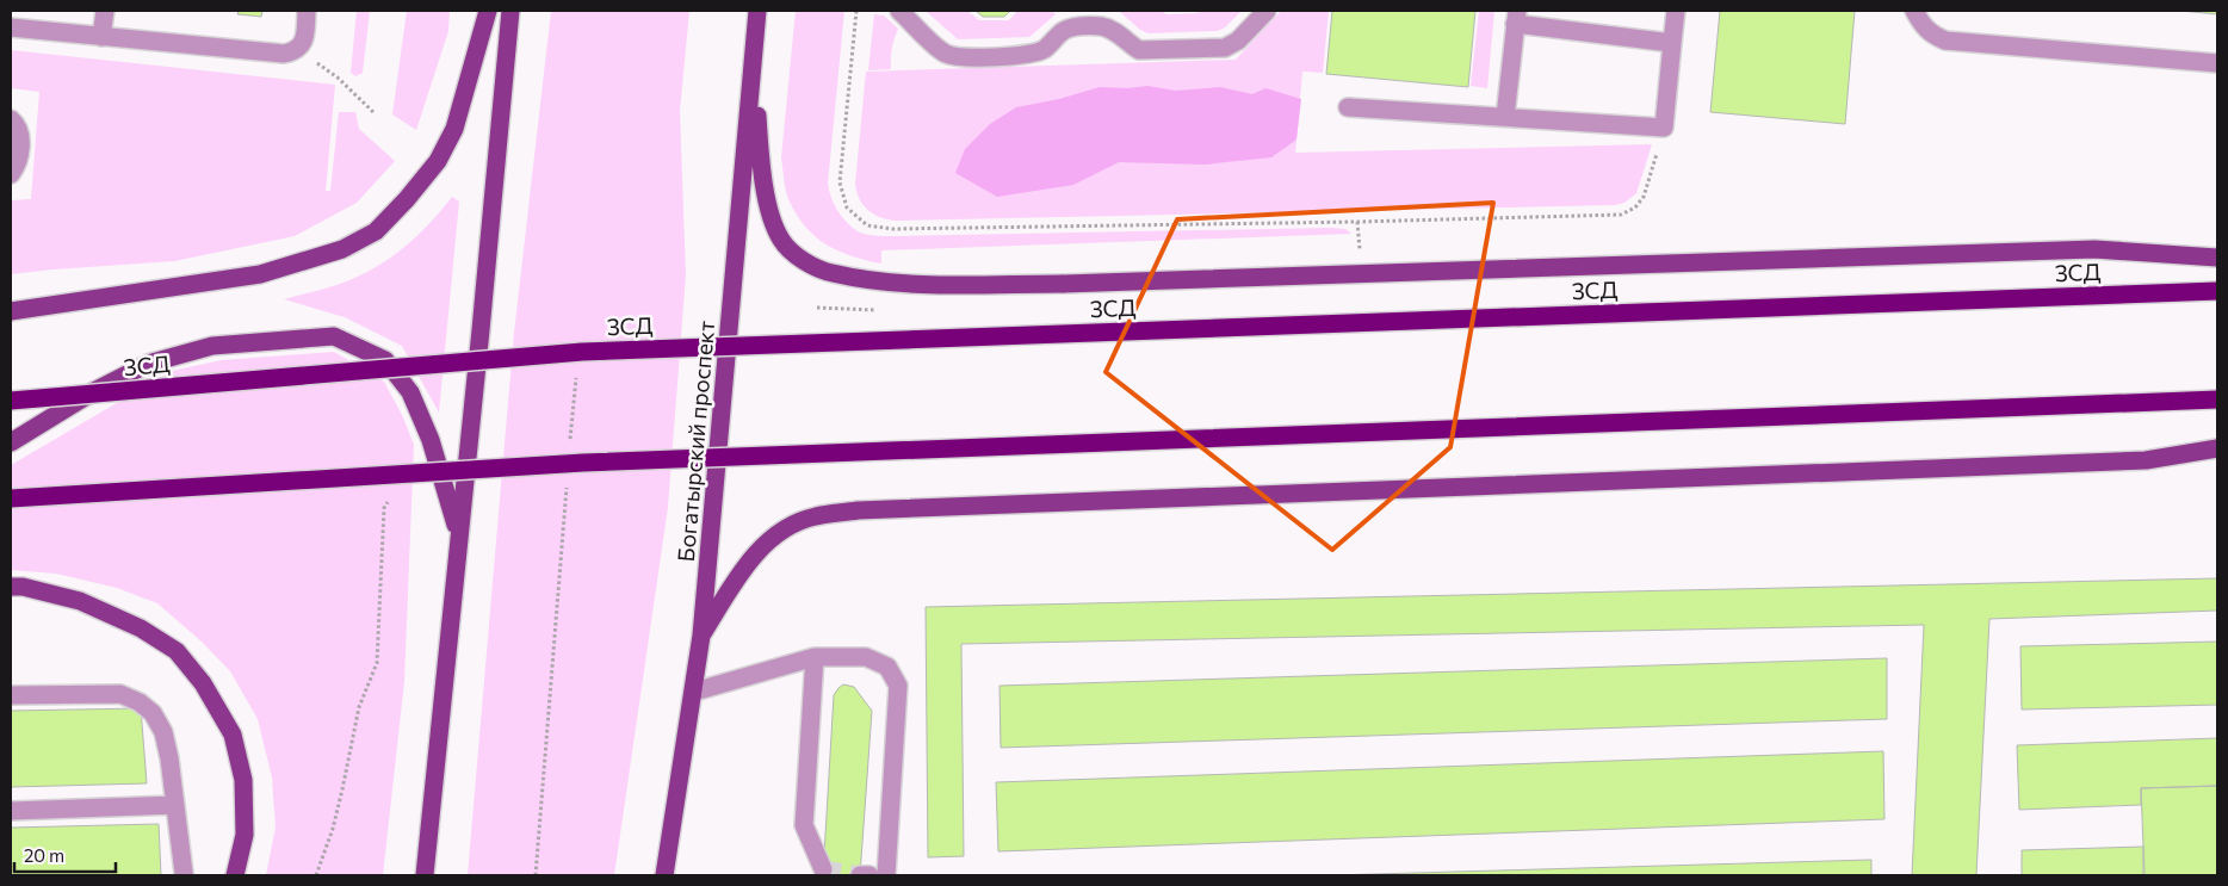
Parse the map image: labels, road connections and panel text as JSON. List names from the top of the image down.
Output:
{
  "streets": {
    "highway": ["ЗСД"],
    "main road": ["Богатырский проспект"]
  },
  "scale_bar": "20 m"
}
